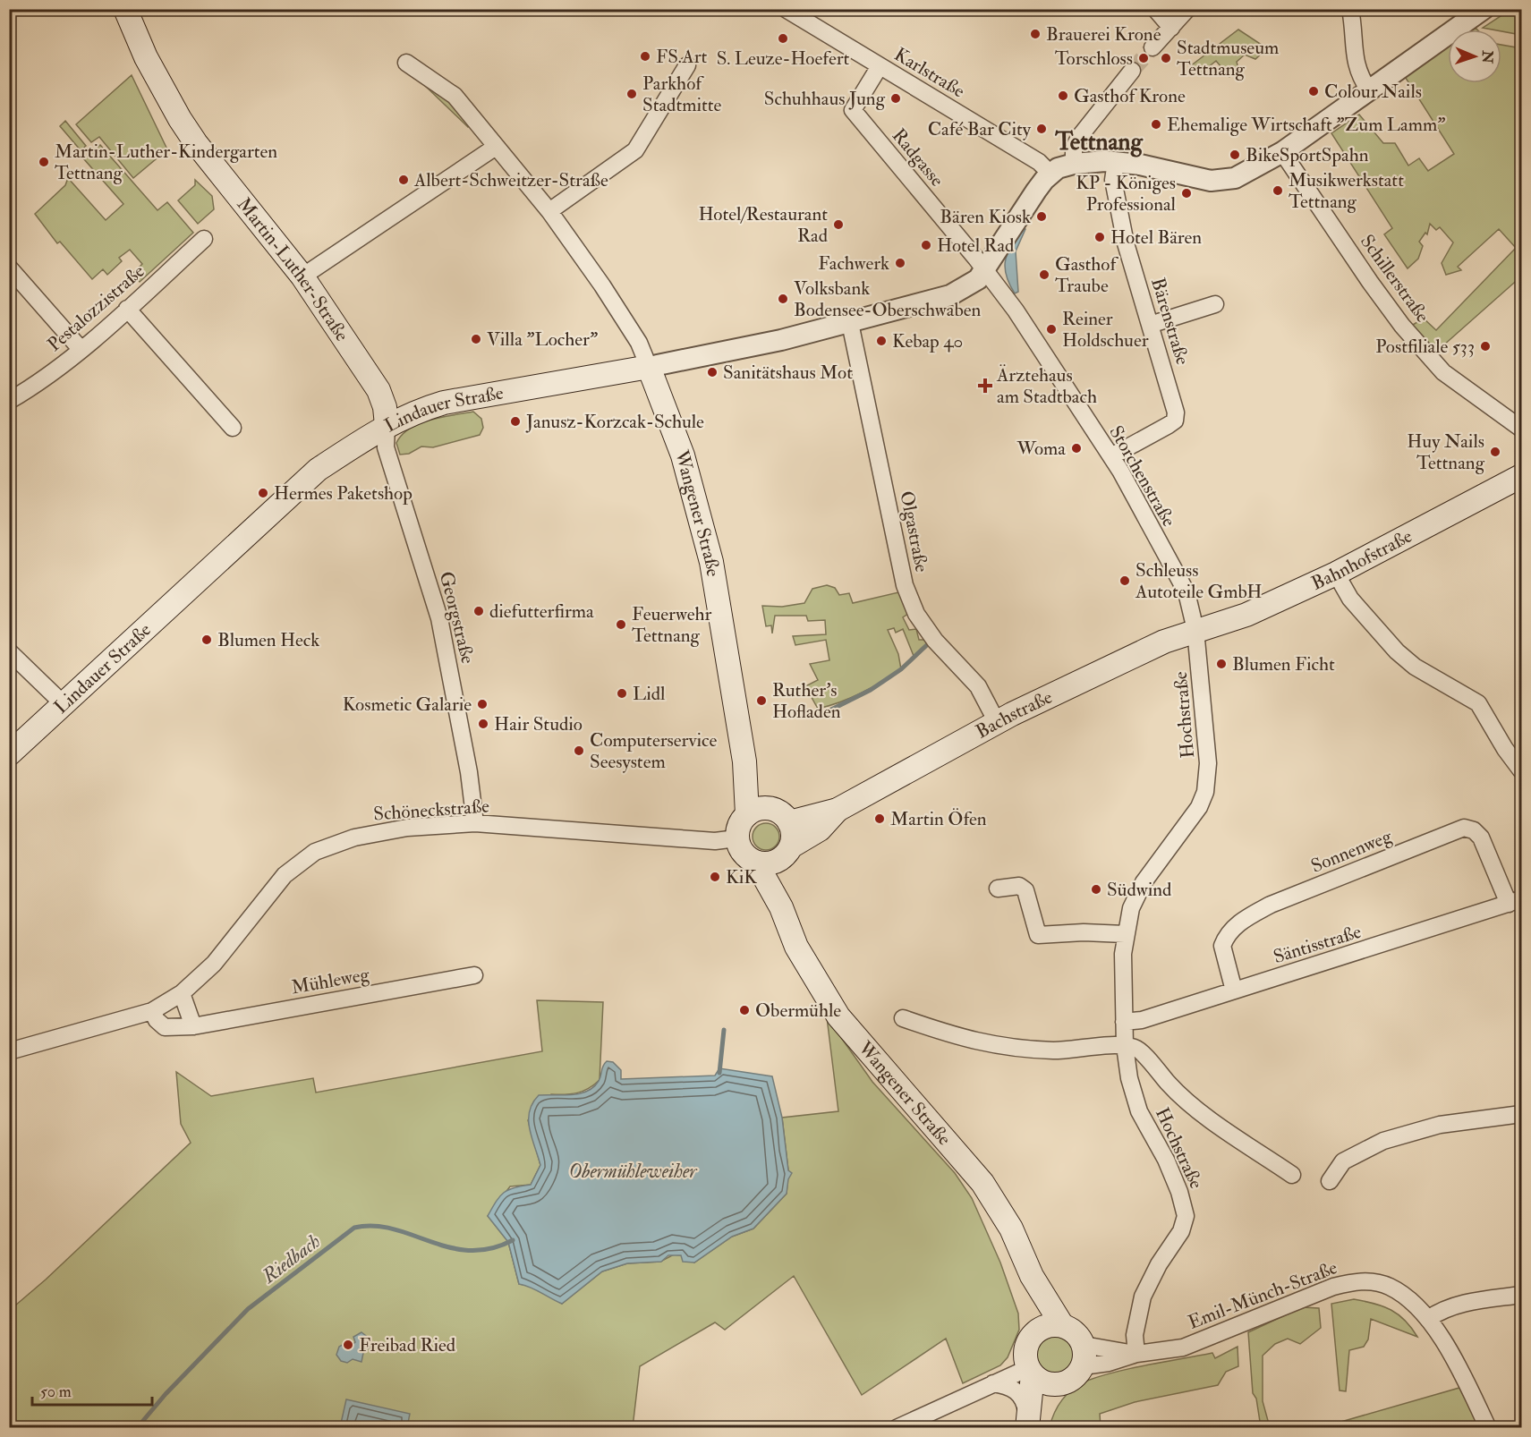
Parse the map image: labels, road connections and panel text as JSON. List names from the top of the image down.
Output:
{
  "streets": {
    "main road": [
      "Martin-Luther-Straße",
      "Lindauer Straße",
      "Wangener Straße",
      "Bahnhofstraße",
      "Bachstraße"
    ],
    "street": [
      "Karlstraße",
      "Radgasse",
      "Schillerstraße",
      "Pestalozzistraße",
      "Bärenstraße",
      "Storchenstraße",
      "Olgastraße",
      "Georgstraße",
      "Hochstraße",
      "Schöneckstraße",
      "Sonnenweg",
      "Säntisstraße",
      "Mühleweg",
      "Emil-Münch-Straße"
    ]
  },
  "crossings": [
    ["Karlstraße", "Radgasse"],
    ["Karlstraße", "Lindauer Straße"],
    ["Radgasse", "Lindauer Straße"],
    ["Radgasse", "Storchenstraße"],
    ["Martin-Luther-Straße", "Lindauer Straße"],
    ["Martin-Luther-Straße", "Georgstraße"],
    ["Bärenstraße", "Storchenstraße"],
    ["Lindauer Straße", "Storchenstraße"],
    ["Lindauer Straße", "Wangener Straße"],
    ["Lindauer Straße", "Olgastraße"],
    ["Lindauer Straße", "Georgstraße"],
    ["Storchenstraße", "Bahnhofstraße"],
    ["Storchenstraße", "Bachstraße"],
    ["Storchenstraße", "Hochstraße"],
    ["Wangener Straße", "Bachstraße"],
    ["Wangener Straße", "Schöneckstraße"],
    ["Wangener Straße", "Emil-Münch-Straße"],
    ["Olgastraße", "Bachstraße"],
    ["Bahnhofstraße", "Bachstraße"],
    ["Bahnhofstraße", "Hochstraße"],
    ["Georgstraße", "Schöneckstraße"],
    ["Bachstraße", "Hochstraße"],
    ["Bachstraße", "Schöneckstraße"],
    ["Hochstraße", "Säntisstraße"],
    ["Hochstraße", "Emil-Münch-Straße"],
    ["Schöneckstraße", "Mühleweg"],
    ["Sonnenweg", "Säntisstraße"]
  ],
  "districts": ["Tettnang"],
  "water": ["Obermühleweiher", "Riedbach"],
  "places": {
    "other": [
      "Brauerei Krone",
      "S. Leuze-Hoefert",
      "FS.Art",
      "Torschloss",
      "Stadtmuseum Tettnang",
      "Colour Nails",
      "Parkhof Stadtmitte",
      "Gasthof Krone",
      "Schuhhaus Jung",
      "Ehemalige Wirtschaft \"Zum Lamm\"",
      "Café Bar City",
      "BikeSportSpahn",
      "Martin-Luther-Kindergarten Tettnang",
      "Albert-Schweitzer-Straße",
      "Musikwerkstatt Tettnang",
      "KP - Königes Professional",
      "Bären Kiosk",
      "Hotel/Restaurant Rad",
      "Hotel Bären",
      "Hotel Rad",
      "Fachwerk",
      "Gasthof Traube",
      "Volksbank Bodensee-Oberschwaben",
      "Reiner Holdschuer",
      "Villa \"Locher\"",
      "Kebap 40",
      "Postfiliale 533",
      "Sanitätshaus Mot",
      "Janusz-Korzcak-Schule",
      "Woma",
      "Huy Nails Tettnang",
      "Hermes Paketshop",
      "Schleuss Autoteile GmbH",
      "diefutterfirma",
      "Feuerwehr Tettnang",
      "Blumen Heck",
      "Blumen Ficht",
      "Lidl",
      "Ruther's Hofladen",
      "Kosmetic Galarie",
      "Hair Studio",
      "Computerservice Seesystem",
      "Martin Öfen",
      "KiK",
      "Südwind",
      "Obermühle",
      "Freibad Ried"
    ],
    "health": ["Ärztehaus am Stadtbach"]
  },
  "scale_bar": "50 m",
  "north": "right"
}
